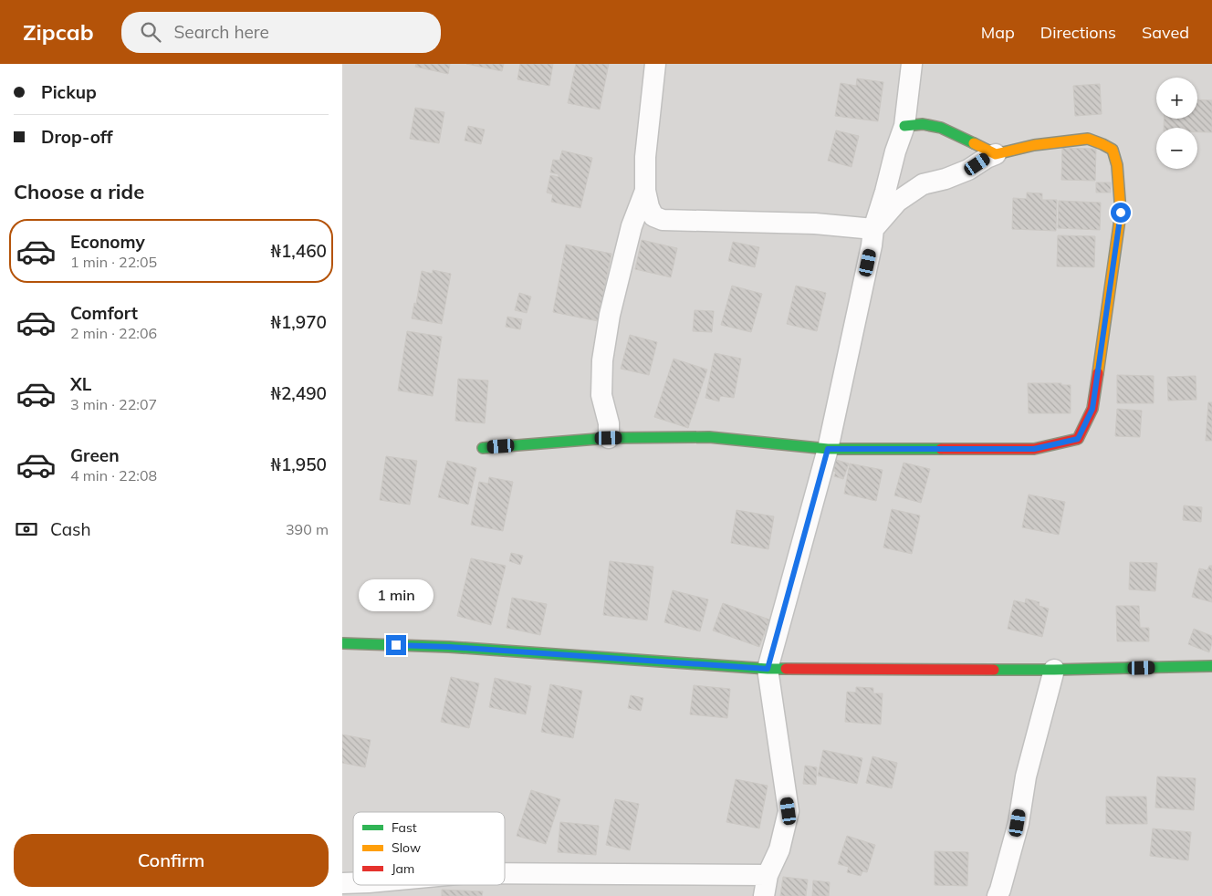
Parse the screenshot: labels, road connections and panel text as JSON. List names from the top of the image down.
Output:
{
  "legend": ["Fast", "Slow", "Jam"],
  "page": {
    "header": "Zipcab",
    "search": "Search here",
    "nav": ["Map", "Directions", "Saved"],
    "banner": ["Pickup", "Drop-off"],
    "map_buttons": ["+", "−"],
    "heading": "Choose a ride",
    "list": [
      {
        "name": "Economy",
        "note": "1 min · 22:05",
        "value": "₦1,460"
      },
      {
        "name": "Comfort",
        "note": "2 min · 22:06",
        "value": "₦1,970"
      },
      {
        "name": "XL",
        "note": "3 min · 22:07",
        "value": "₦2,490"
      },
      {
        "name": "Green",
        "note": "4 min · 22:08",
        "value": "₦1,950"
      }
    ],
    "pay": ["Cash", "390 m"],
    "bubble": "1 min",
    "buttons": "Confirm"
  }
}
